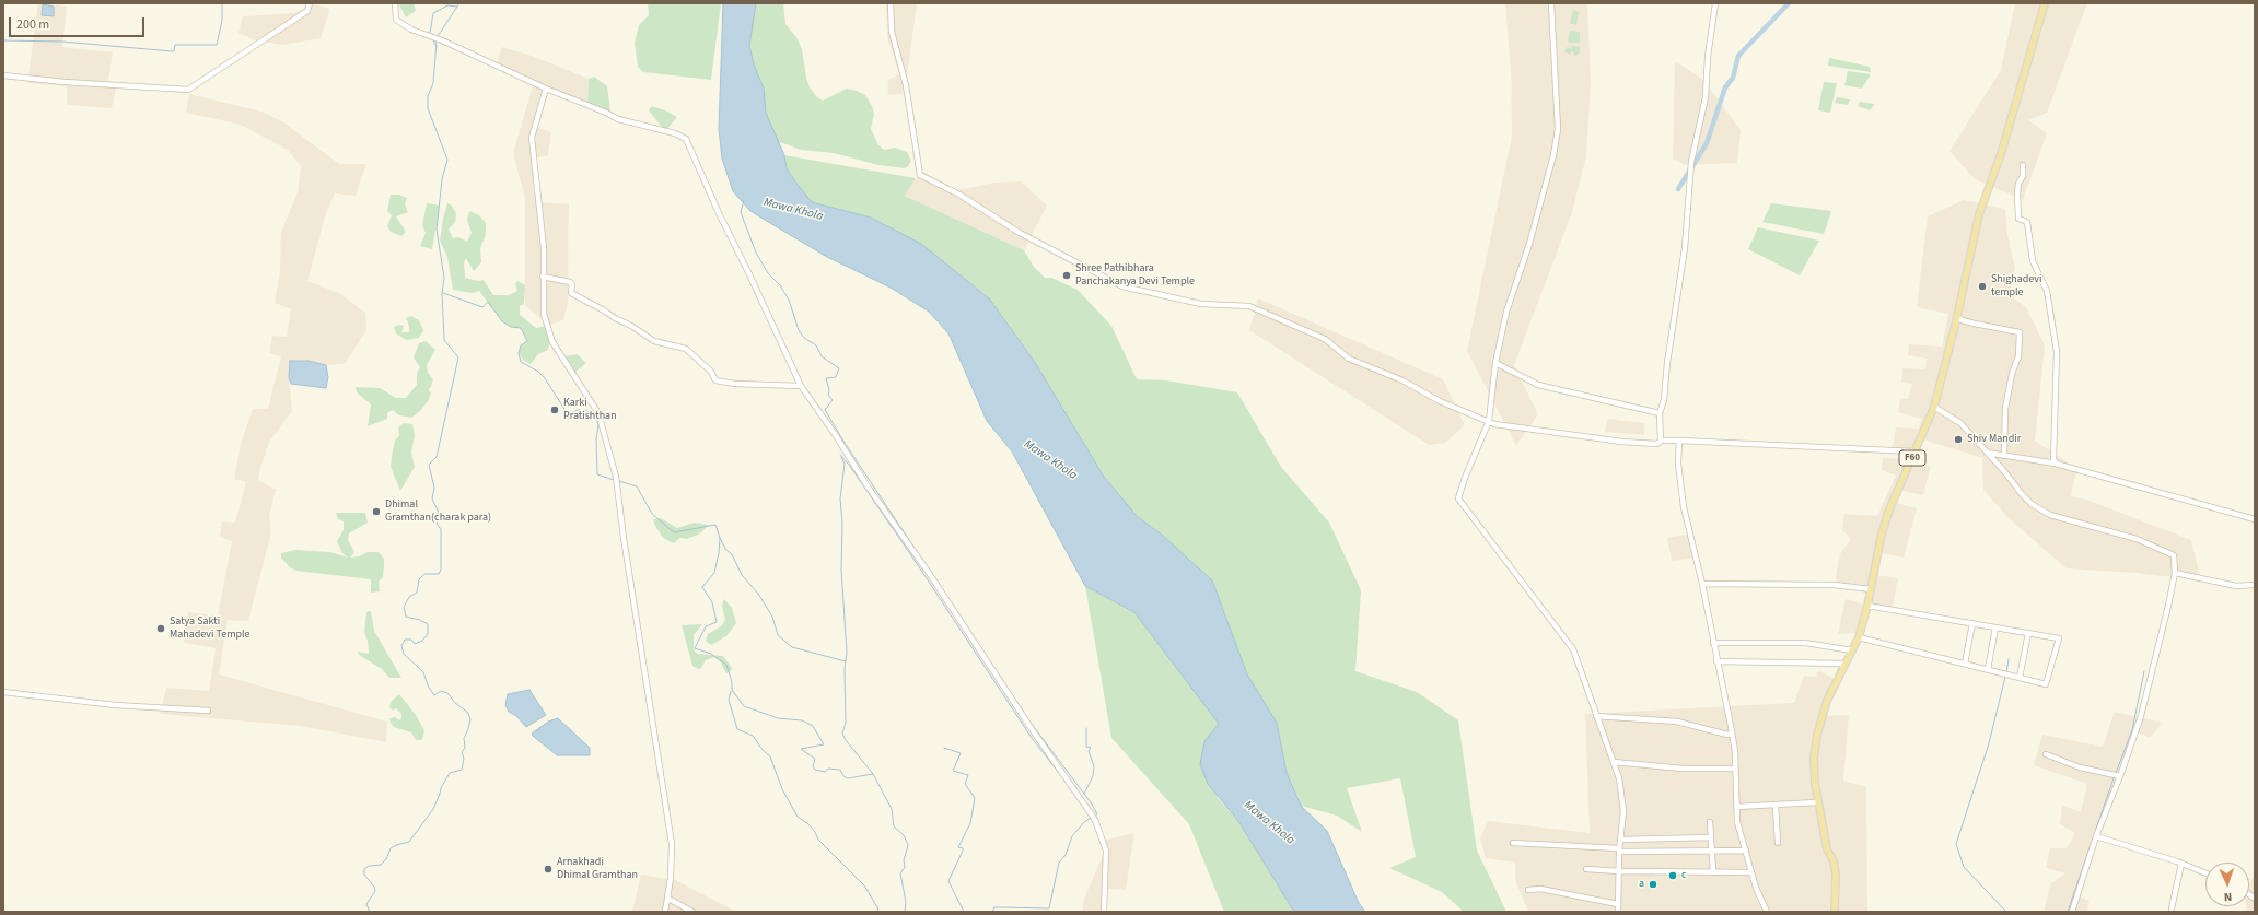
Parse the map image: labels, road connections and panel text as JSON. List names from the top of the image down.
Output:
{
  "streets": {
    "main road": ["F60"]
  },
  "water": ["Mawa Khola"],
  "places": [
    "Shree Pathibhara Panchakanya Devi Temple",
    "Shighadevi temple",
    "Karki Pratishthan",
    "Shiv Mandir",
    "Dhimal Gramthan(charak para)",
    "Satya Sakti Mahadevi Temple",
    "Arnakhadi Dhimal Gramthan",
    "c",
    "a"
  ],
  "scale_bar": "200 m",
  "north": "bottom"
}
